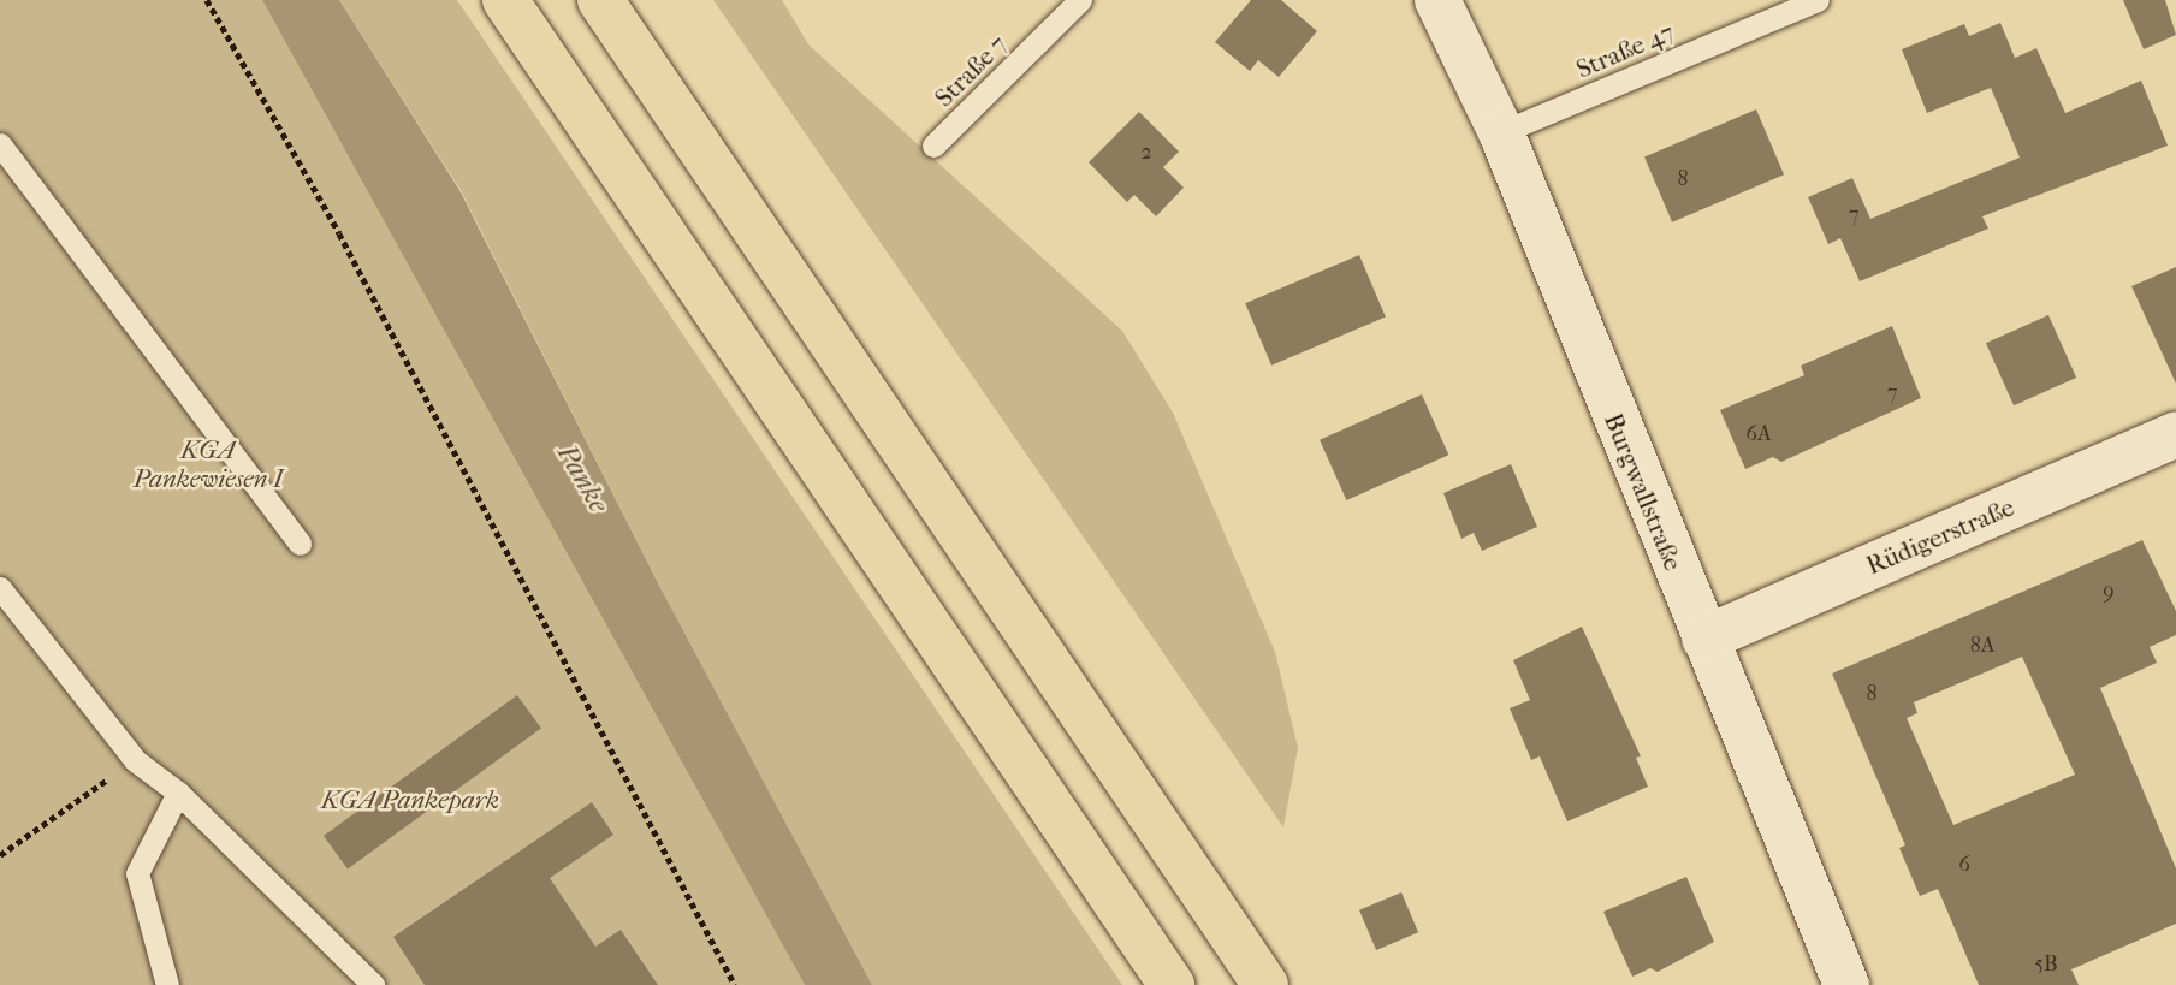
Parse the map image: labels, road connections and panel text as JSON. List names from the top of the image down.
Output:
{
  "streets": {
    "street": ["Burgwallstraße", "Rüdigerstraße"],
    "lane": ["Straße 47", "Straße 7"]
  },
  "crossings": [
    ["Straße 47", "Burgwallstraße"],
    ["Burgwallstraße", "Rüdigerstraße"]
  ],
  "water": ["Panke"],
  "parks": ["KGA Pankewiesen I", "KGA Pankepark"],
  "house_numbers": [
    "2",
    "8",
    "7",
    "7",
    "6A",
    "9",
    "8A",
    "8",
    "6",
    "5B"
  ]
}
